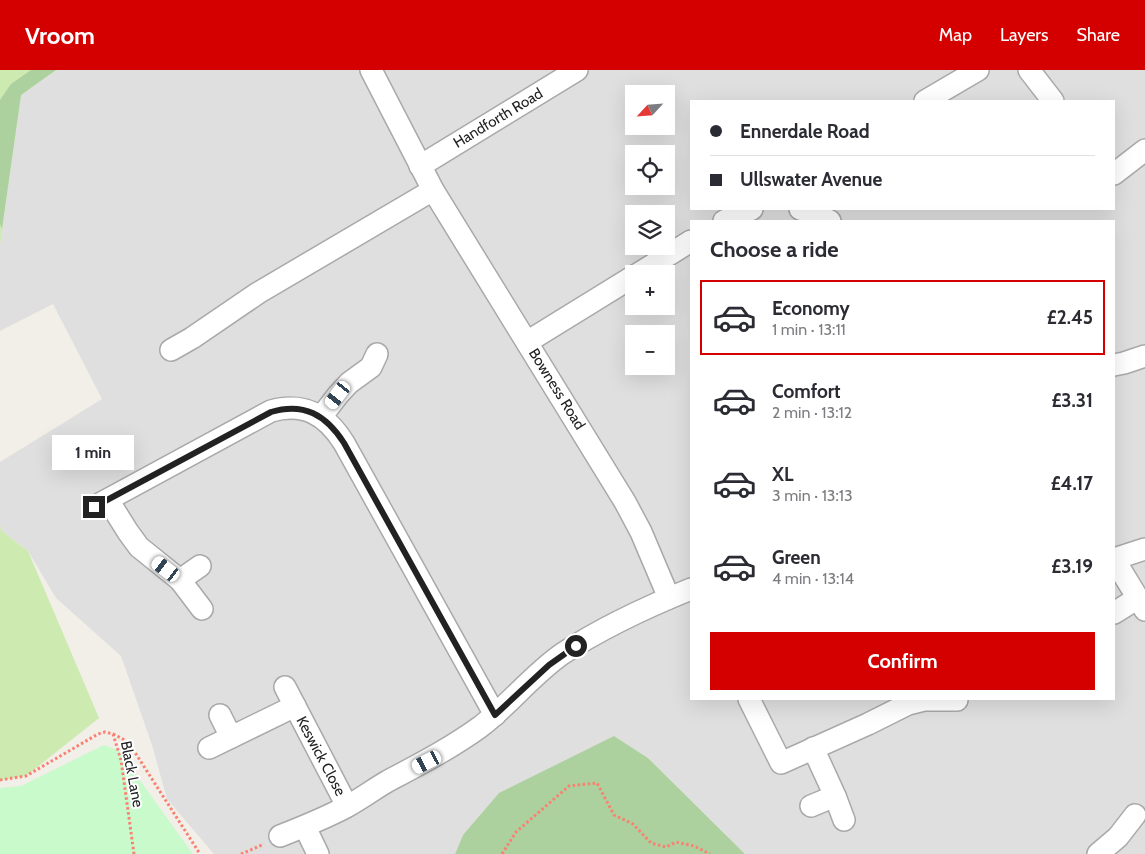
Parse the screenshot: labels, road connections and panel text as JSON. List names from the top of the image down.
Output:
{
  "streets": {
    "street": ["Handforth Road", "Bowness Road", "Keswick Close"],
    "path": ["Black Lane"]
  },
  "crossings": [
    ["Handforth Road", "Bowness Road"]
  ],
  "north": "bottom left",
  "page": {
    "header": "Vroom",
    "nav": ["Map", "Layers", "Share"],
    "map_buttons": ["+", "−"],
    "banner": ["Ennerdale Road", "Ullswater Avenue"],
    "heading": "Choose a ride",
    "list": [
      {
        "name": "Economy",
        "note": "1 min · 13:11",
        "value": "£2.45"
      },
      {
        "name": "Comfort",
        "note": "2 min · 13:12",
        "value": "£3.31"
      },
      {
        "name": "XL",
        "note": "3 min · 13:13",
        "value": "£4.17"
      },
      {
        "name": "Green",
        "note": "4 min · 13:14",
        "value": "£3.19"
      }
    ],
    "bubble": "1 min",
    "buttons": "Confirm"
  }
}
